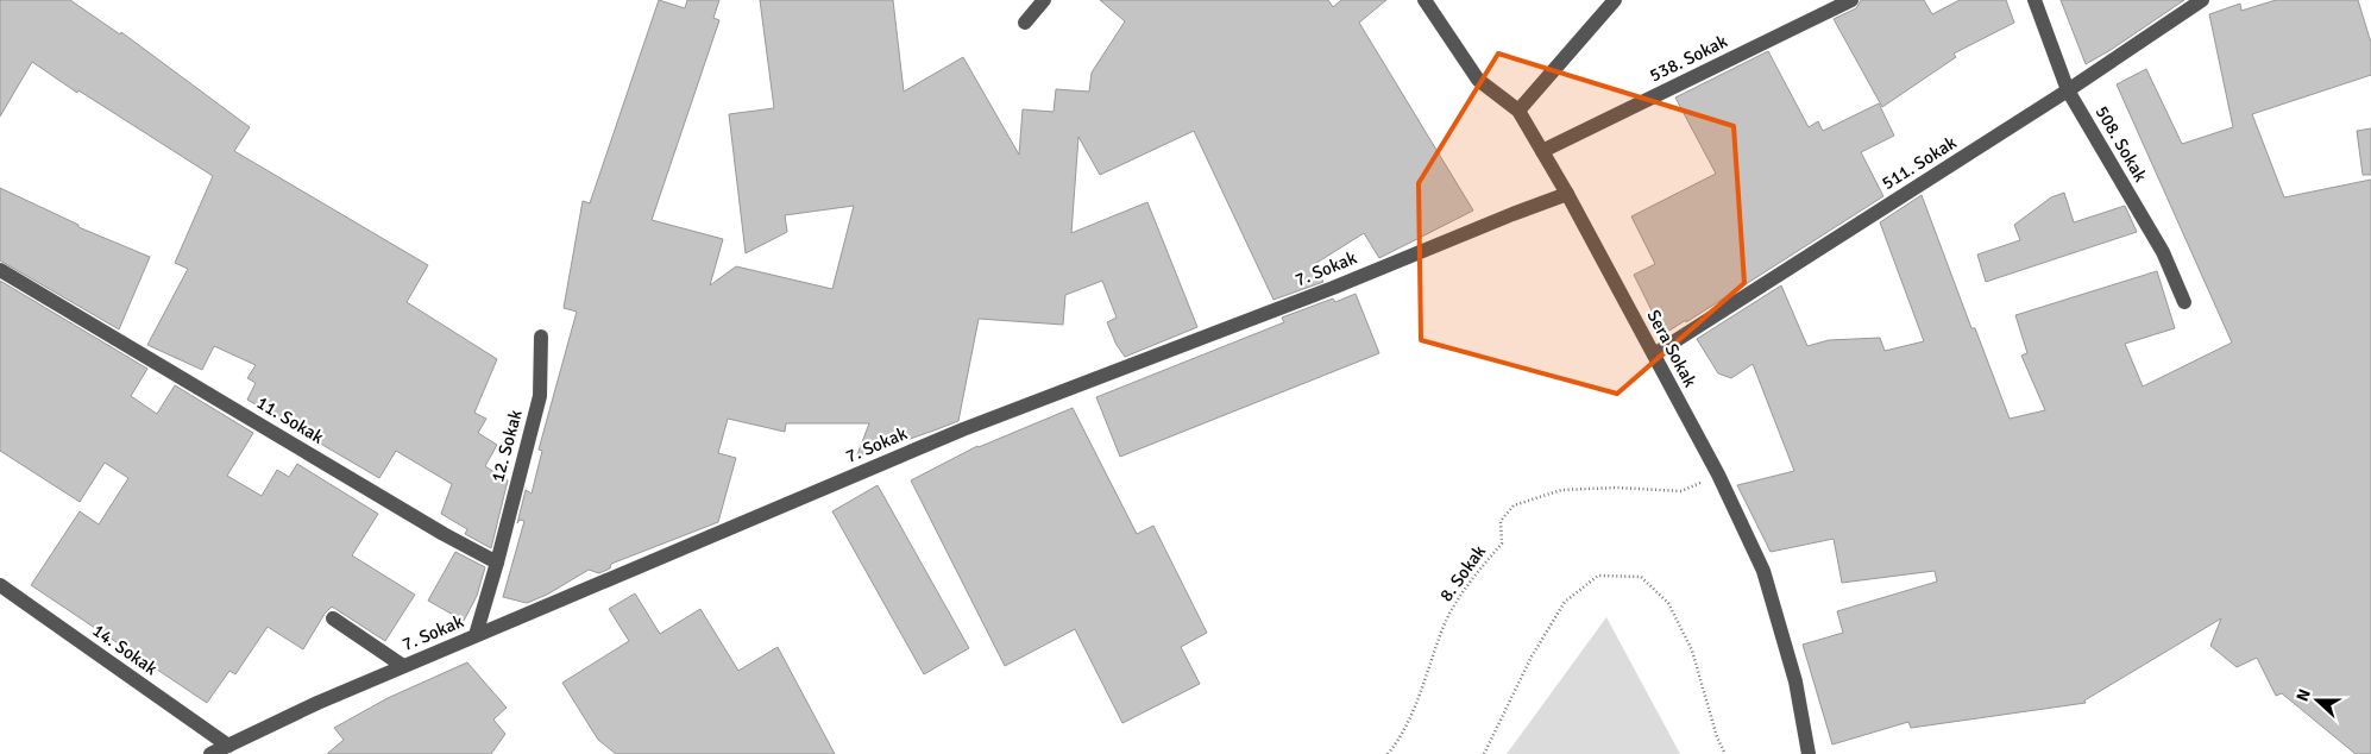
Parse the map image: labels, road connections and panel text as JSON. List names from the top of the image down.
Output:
{
  "streets": {
    "street": [
      "538. Sokak",
      "508. Sokak",
      "511. Sokak",
      "7. Sokak",
      "Sera Sokak",
      "11. Sokak",
      "12. Sokak",
      "14. Sokak"
    ],
    "path": ["8. Sokak"]
  },
  "crossings": [
    ["538. Sokak", "Sera Sokak"],
    ["508. Sokak", "511. Sokak"],
    ["511. Sokak", "Sera Sokak"],
    ["7. Sokak", "Sera Sokak"],
    ["7. Sokak", "14. Sokak"],
    ["Sera Sokak", "8. Sokak"],
    ["11. Sokak", "12. Sokak"]
  ],
  "north": "left"
}
